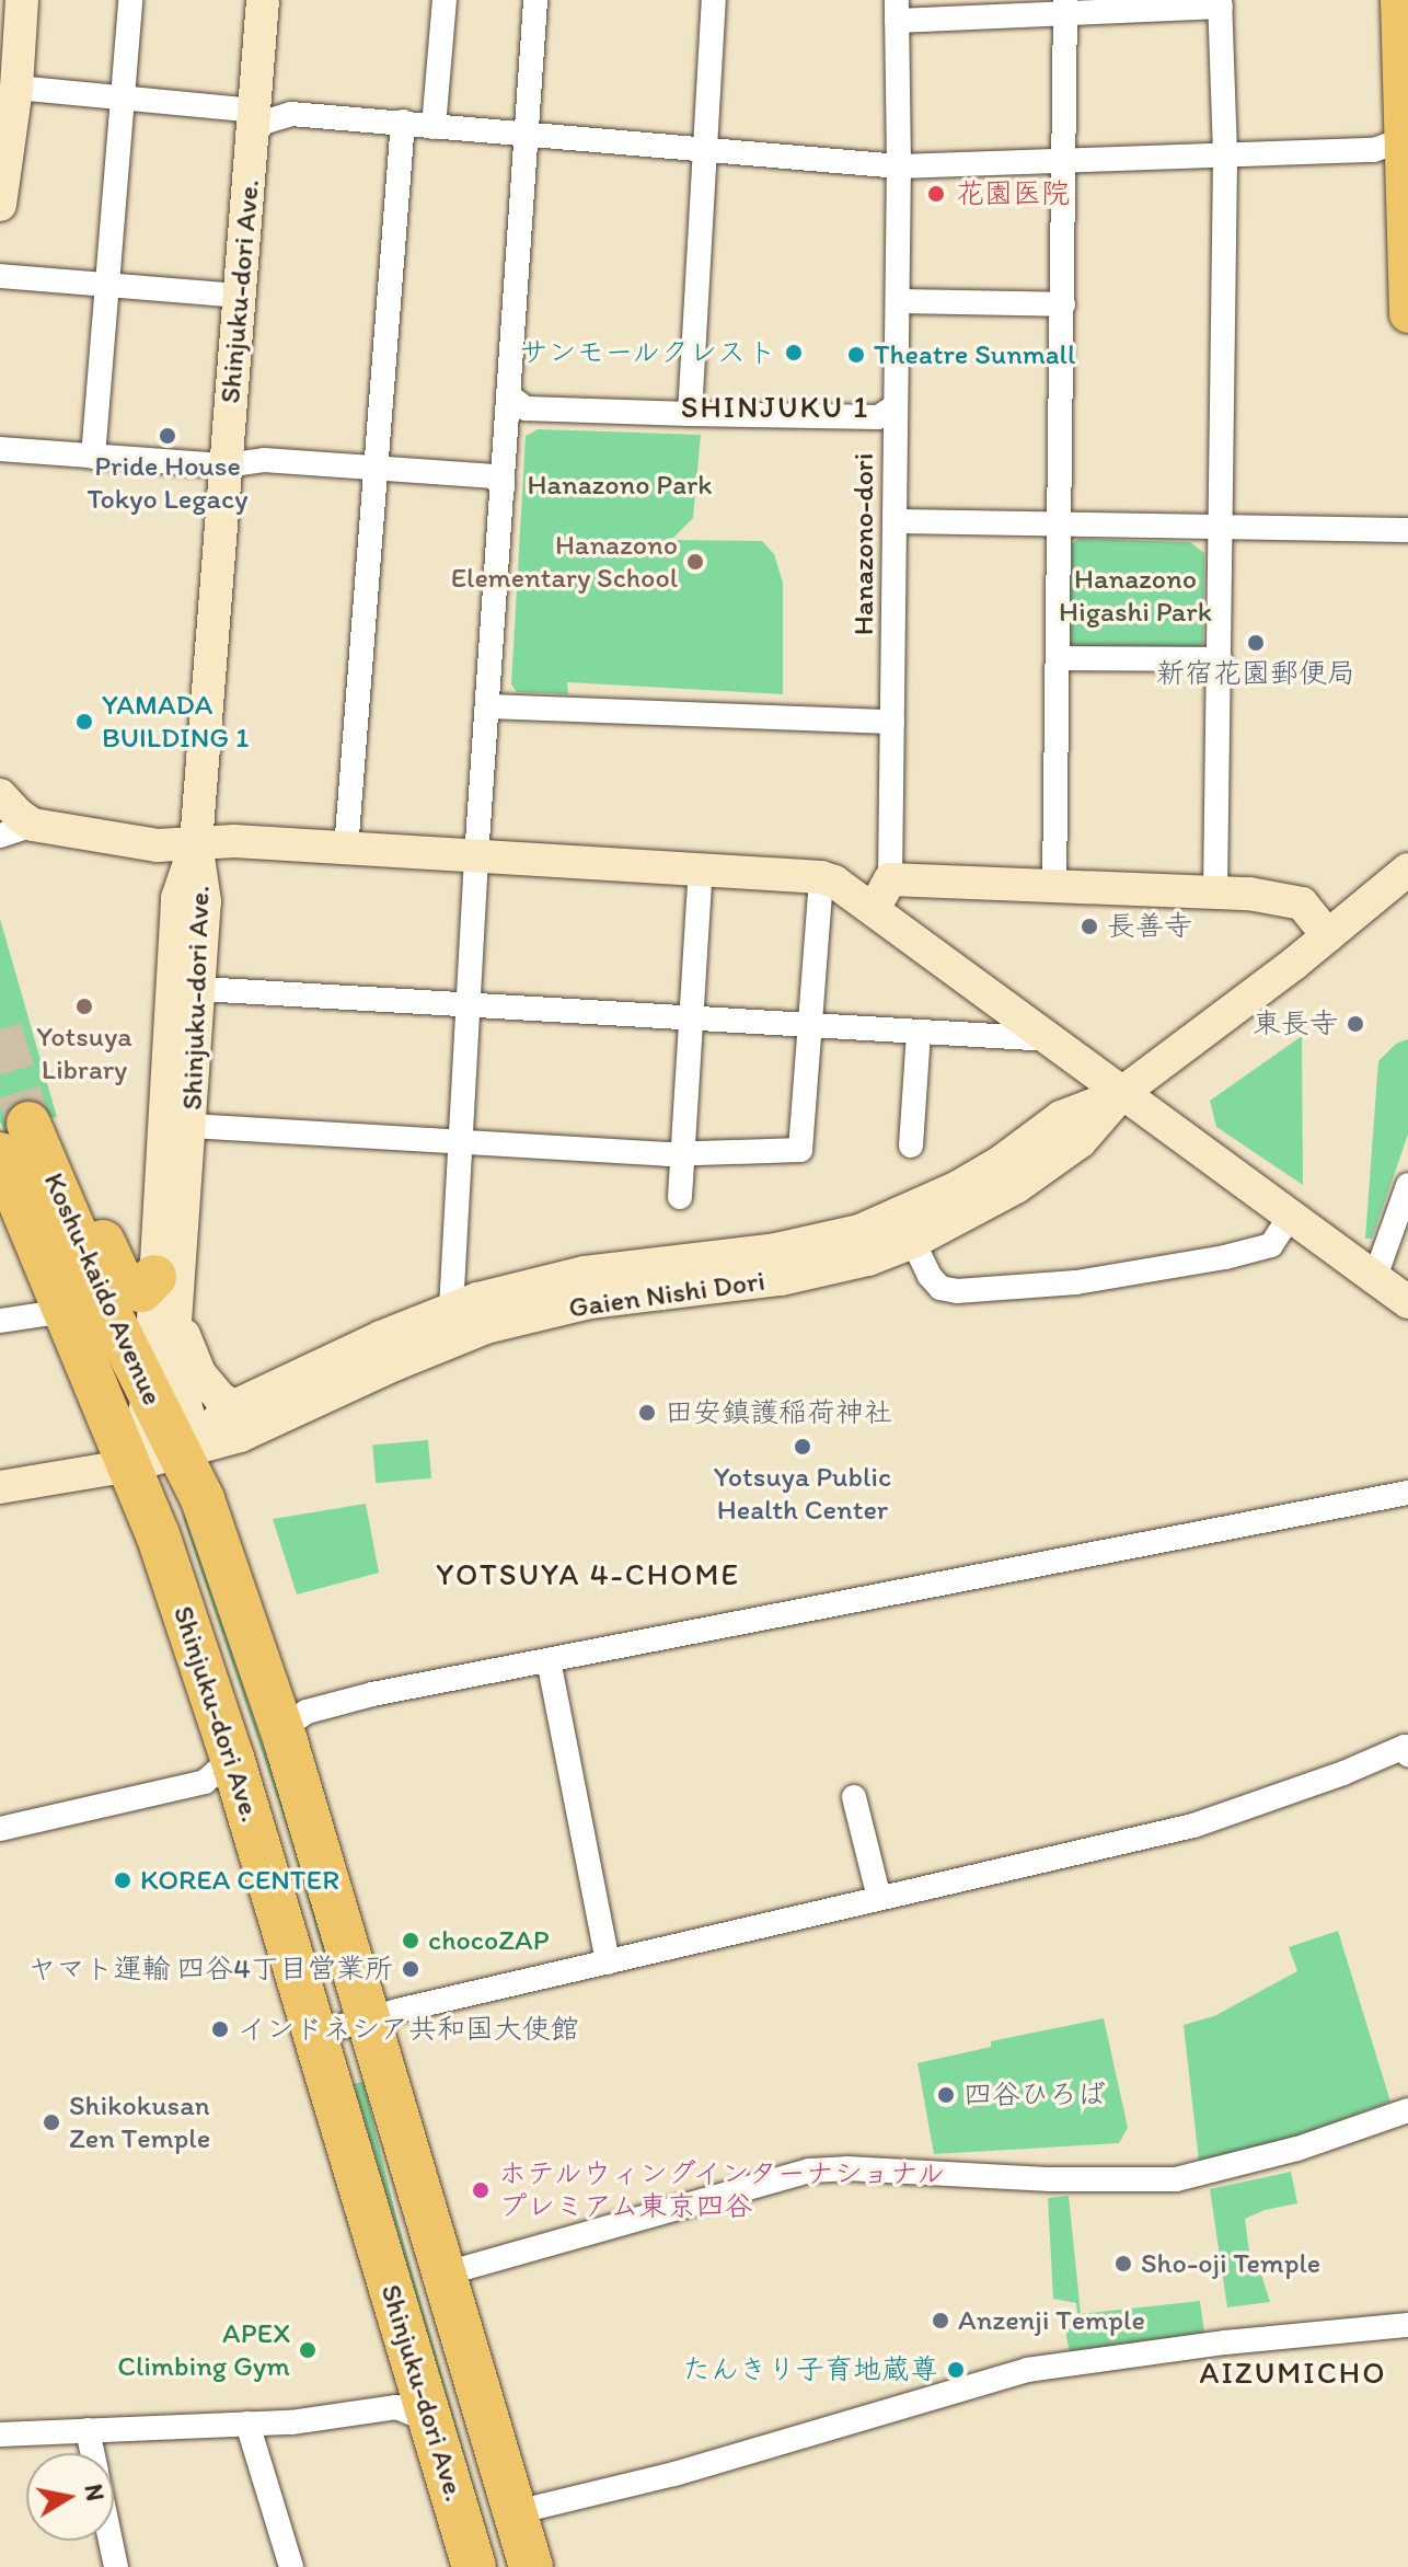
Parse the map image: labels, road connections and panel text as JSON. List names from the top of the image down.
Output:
{
  "streets": {
    "highway": ["Shinjuku-dori Ave.", "Koshu-kaido Avenue"],
    "street": ["Hanazono-dori", "Gaien Nishi Dori"]
  },
  "crossings": [
    ["Shinjuku-dori Ave.", "Koshu-kaido Avenue"],
    ["Shinjuku-dori Ave.", "Gaien Nishi Dori"],
    ["Koshu-kaido Avenue", "Gaien Nishi Dori"]
  ],
  "districts": ["SHINJUKU 1", "YOTSUYA 4-CHOME", "AIZUMICHO"],
  "parks": ["Hanazono Park", "Hanazono Higashi Park"],
  "places": [
    "花園医院",
    "サンモールクレスト",
    "Theatre Sunmall",
    "Pride House Tokyo Legacy",
    "Hanazono Elementary School",
    "新宿花園郵便局",
    "YAMADA BUILDING 1",
    "長善寺",
    "Yotsuya Library",
    "東長寺",
    "田安鎮護稲荷神社",
    "Yotsuya Public Health Center",
    "KOREA CENTER",
    "chocoZAP",
    "ヤマト運輸 四谷4丁目営業所",
    "インドネシア共和国大使館",
    "四谷ひろば",
    "Shikokusan Zen Temple",
    "ホテルウィングインターナショナル プレミアム東京四谷",
    "Sho-oji Temple",
    "Anzenji Temple",
    "APEX Climbing Gym",
    "たんきり子育地蔵尊"
  ],
  "north": "right"
}
